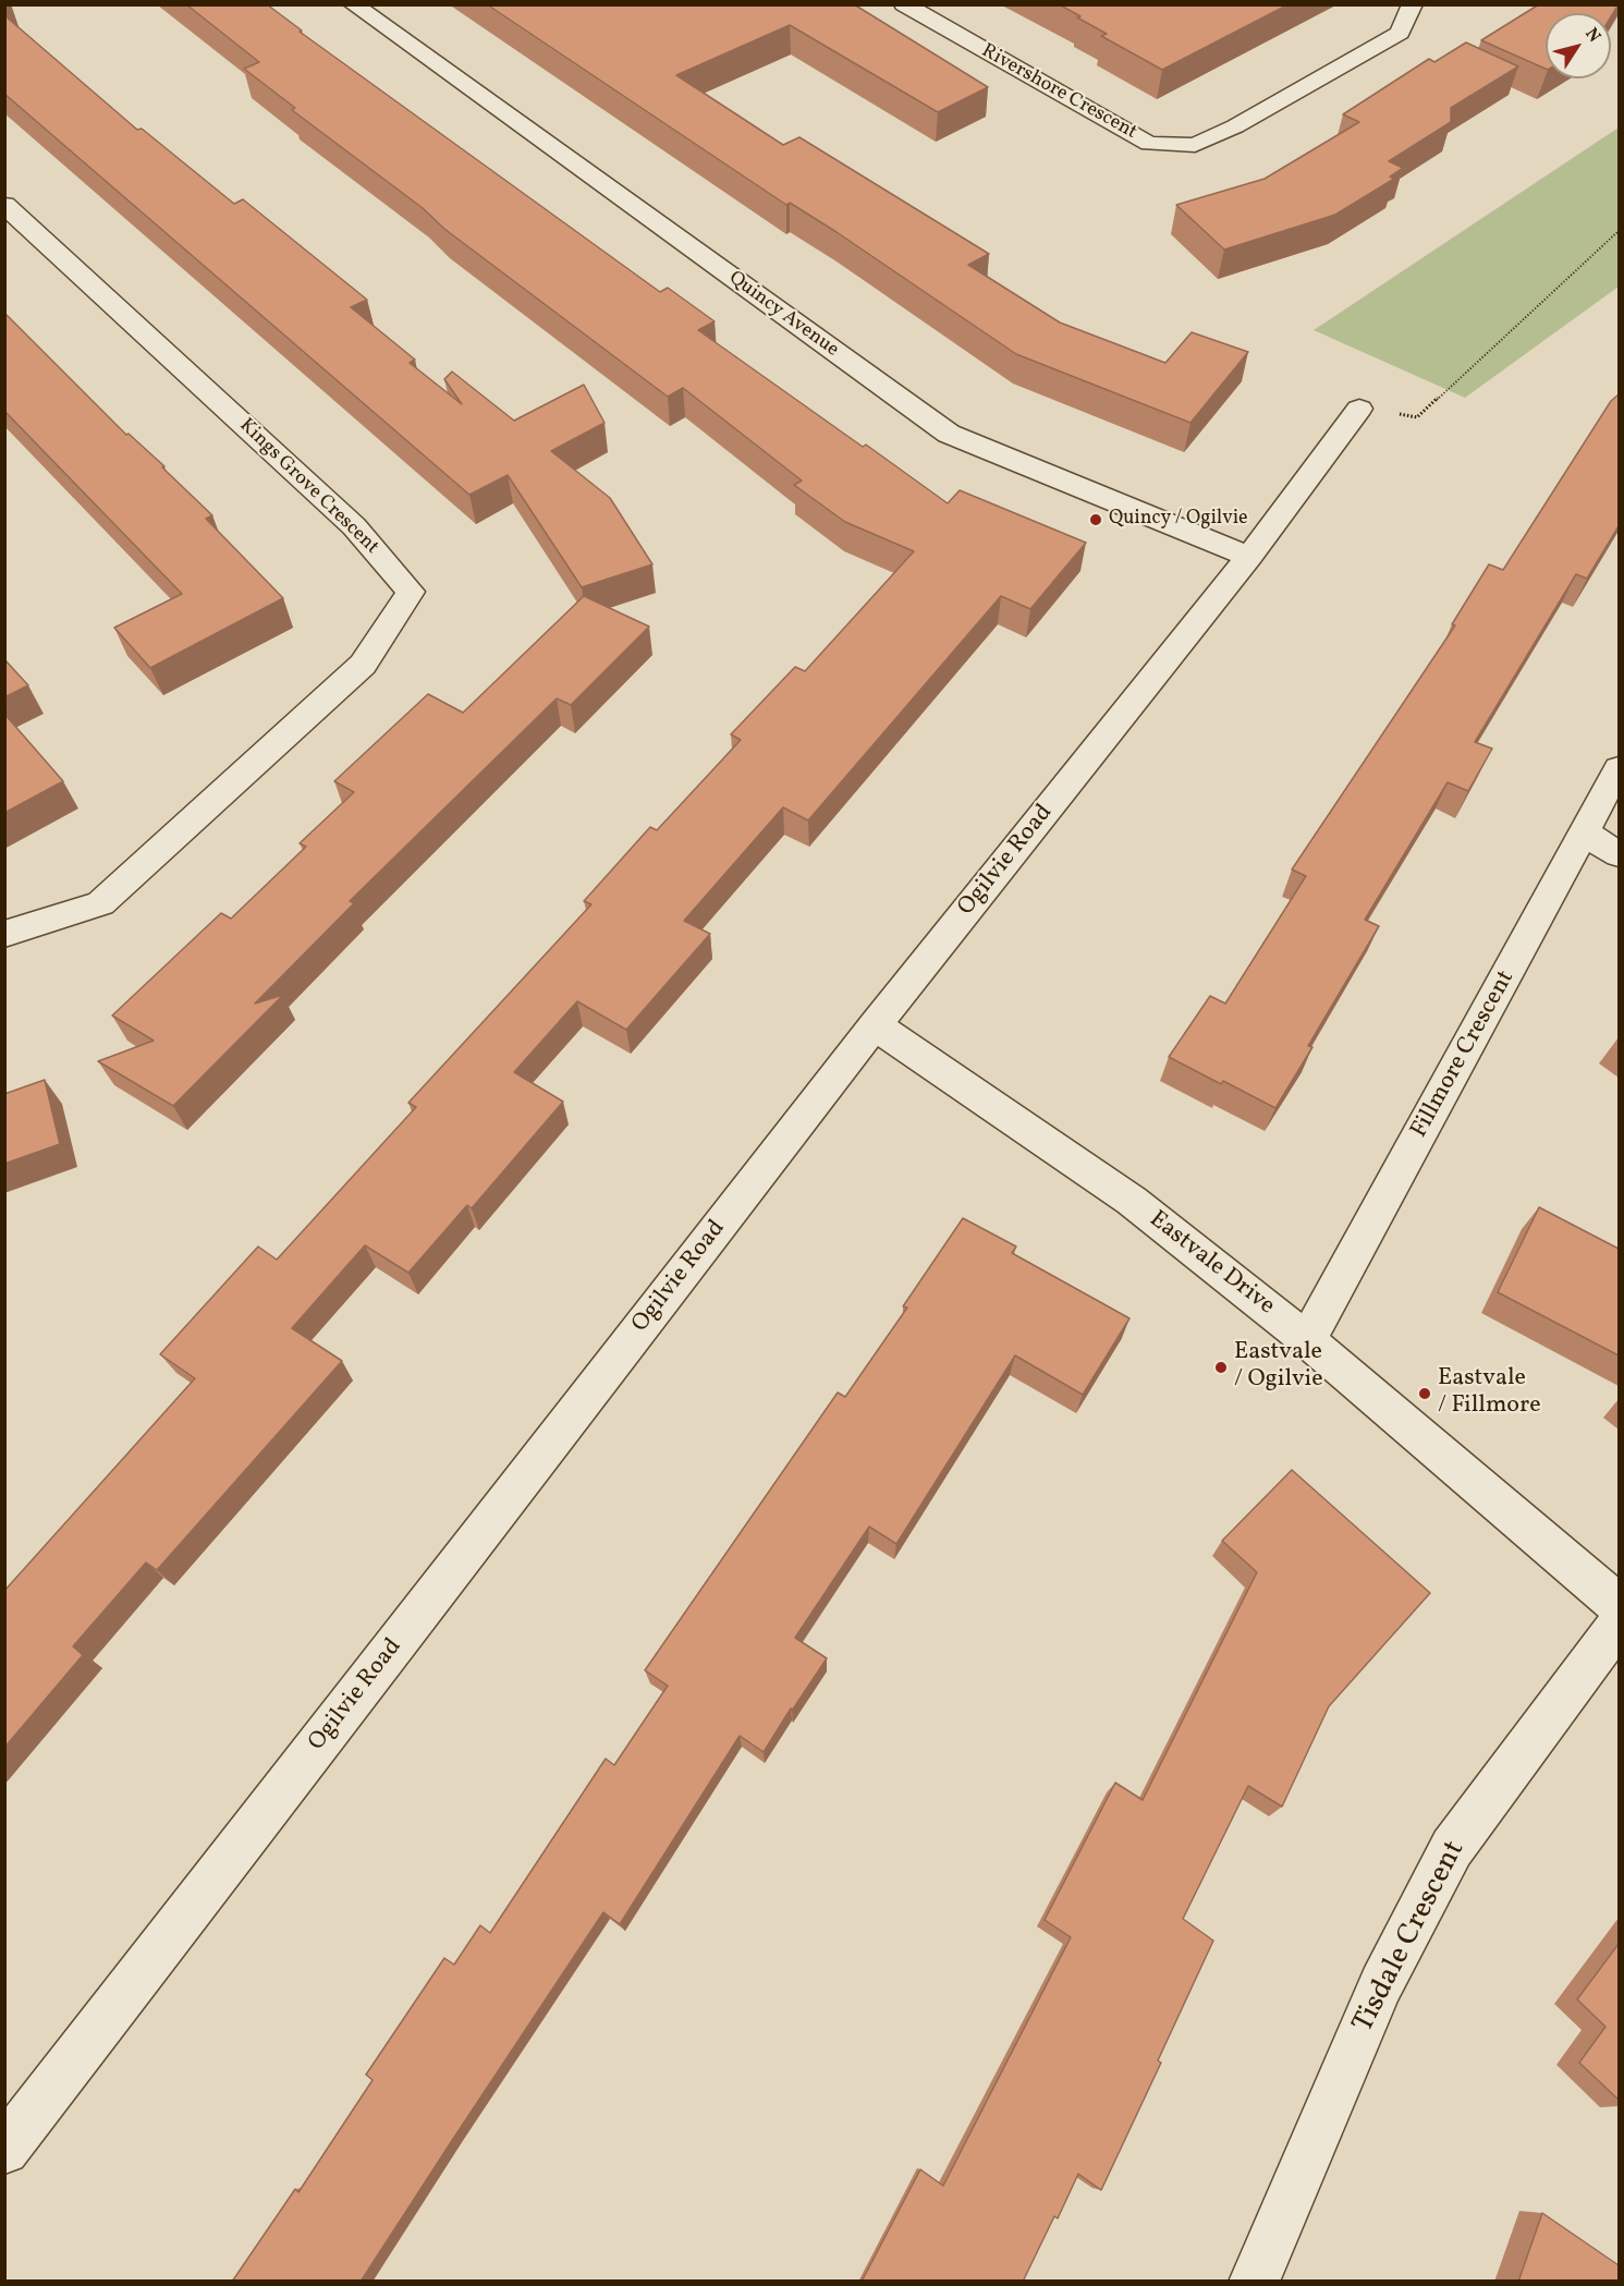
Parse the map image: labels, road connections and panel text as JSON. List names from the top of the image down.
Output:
{
  "streets": {
    "street": [
      "Rivershore Crescent",
      "Quincy Avenue",
      "Kings Grove Crescent",
      "Ogilvie Road",
      "Fillmore Crescent",
      "Eastvale Drive",
      "Tisdale Crescent"
    ]
  },
  "crossings": [
    ["Quincy Avenue", "Ogilvie Road"],
    ["Ogilvie Road", "Eastvale Drive"],
    ["Fillmore Crescent", "Eastvale Drive"]
  ],
  "places": ["Quincy / Ogilvie", "Eastvale / Ogilvie", "Eastvale / Fillmore"],
  "north": "top right"
}
